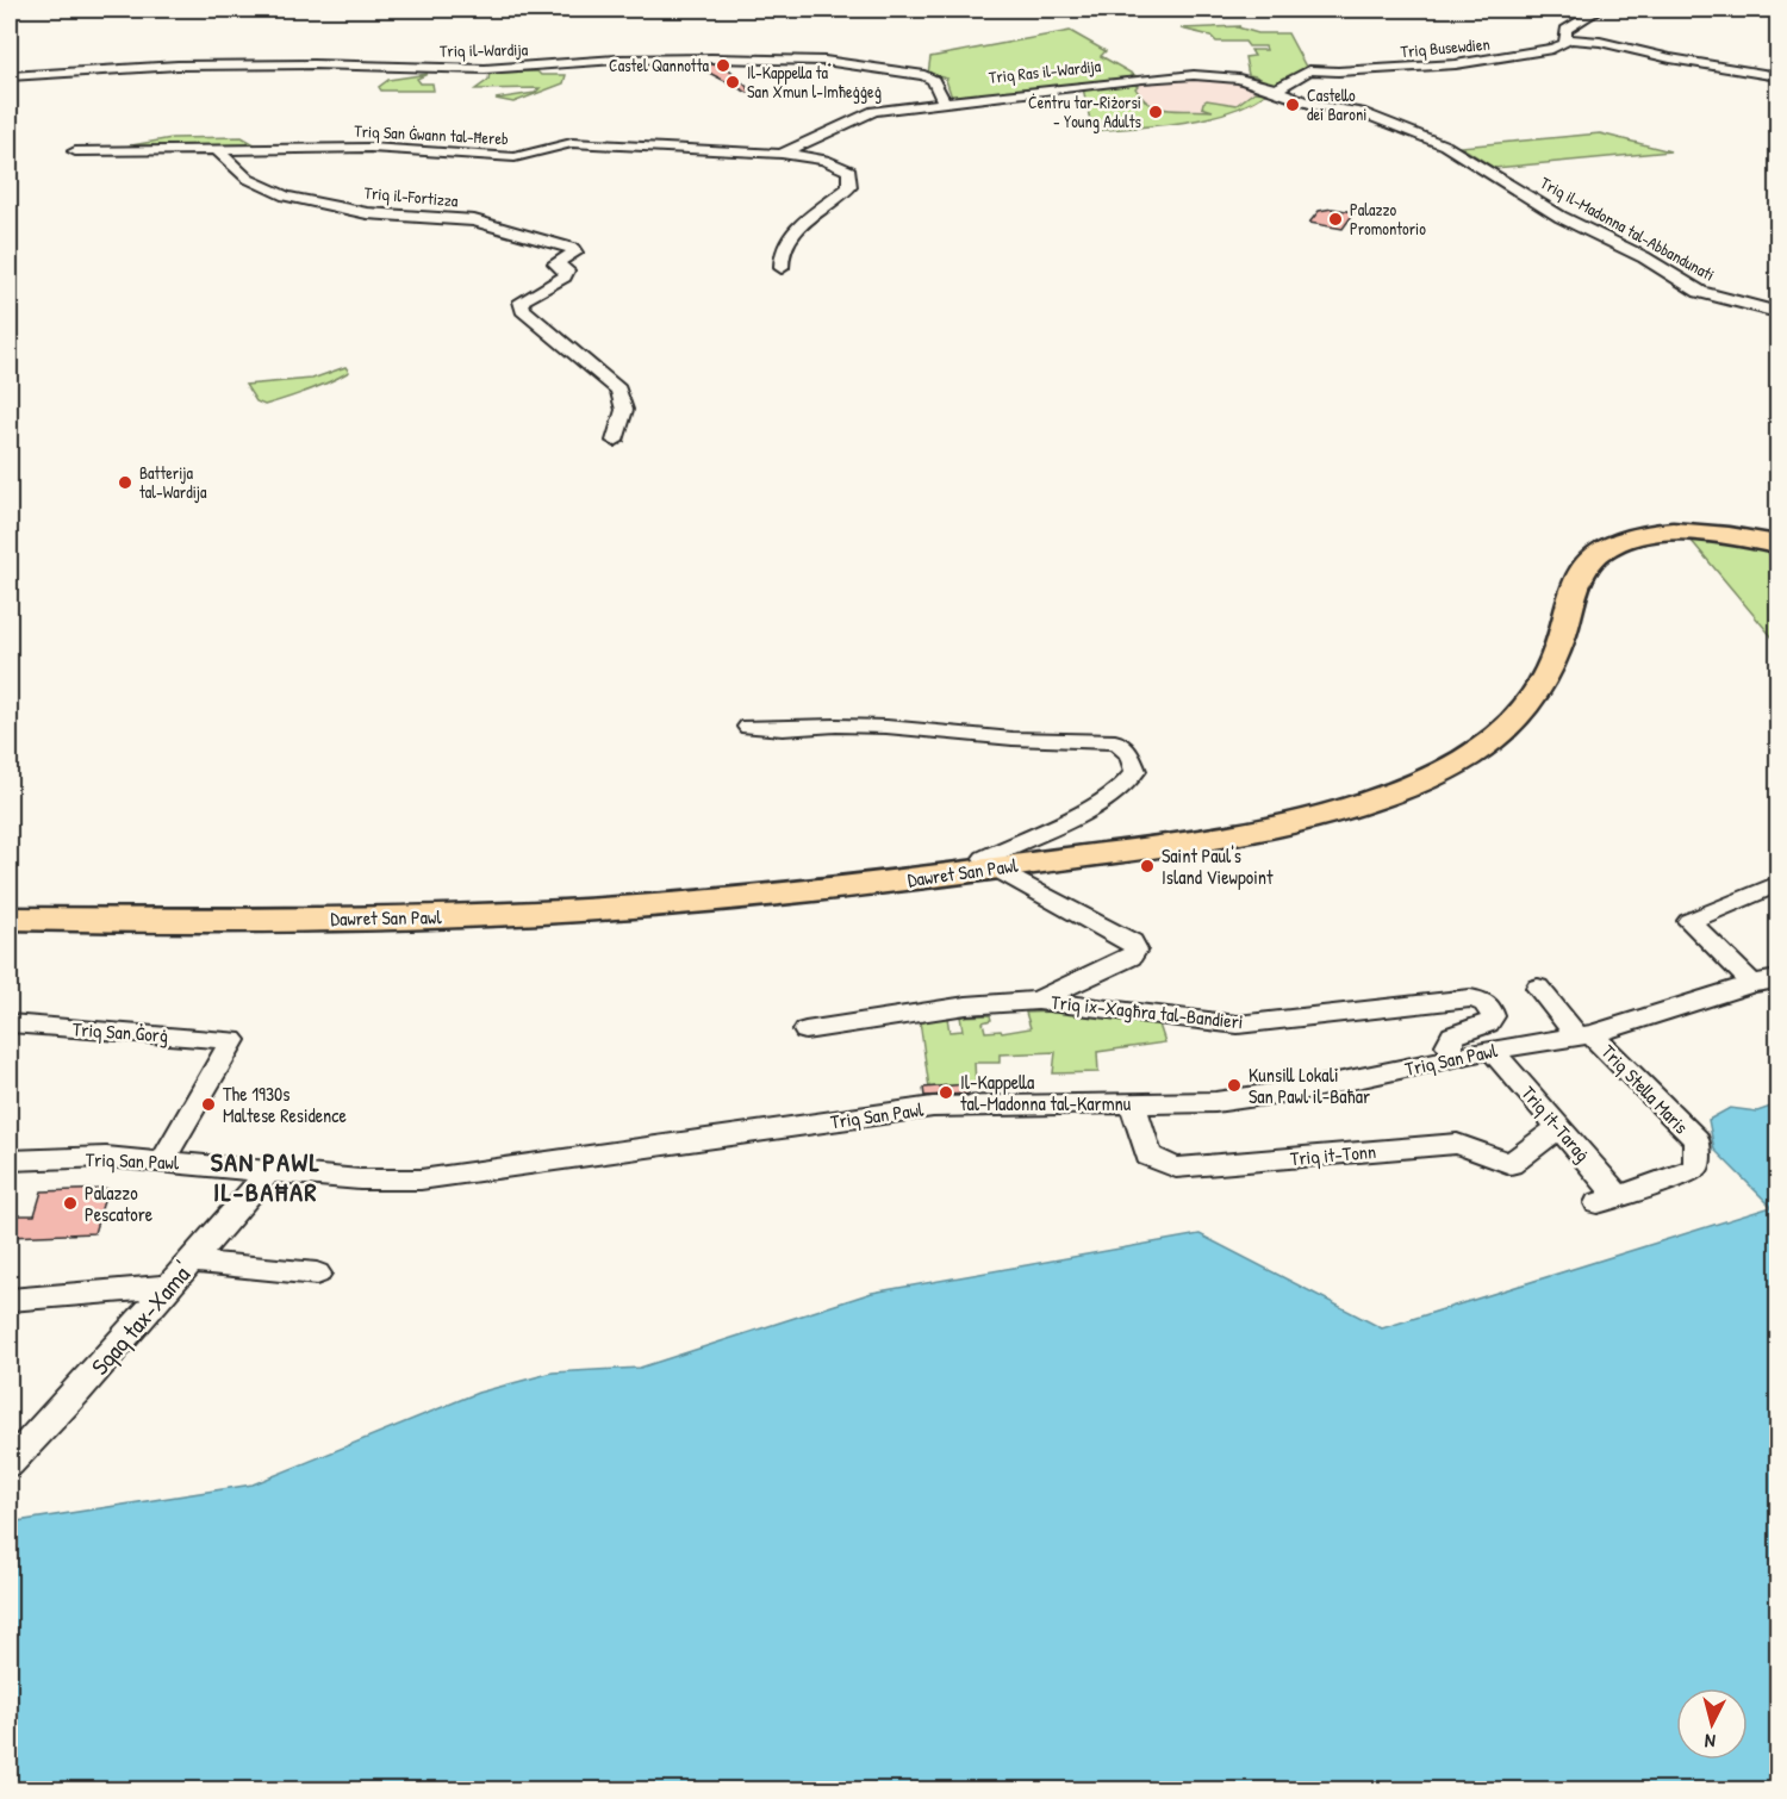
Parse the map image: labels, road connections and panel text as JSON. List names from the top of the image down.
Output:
{
  "streets": {
    "highway": ["Dawret San Pawl"],
    "street": [
      "Triq Busewdien",
      "Triq il-Wardija",
      "Triq Ras il-Wardija",
      "Triq San Ġwann tal-Ħereb",
      "Triq il-Fortizza",
      "Triq il-Madonna tal-Abbandunati",
      "Triq ix-Xagħra tal-Bandieri",
      "Triq San Ġorġ",
      "Triq San Pawl",
      "Triq Stella Maris",
      "Triq it-Taraġ",
      "Triq it-Tonn",
      "Sqaq tax-Xama'"
    ]
  },
  "crossings": [
    ["Triq Busewdien", "Triq Ras il-Wardija"],
    ["Triq il-Wardija", "Triq Ras il-Wardija"],
    ["Triq Ras il-Wardija", "Triq San Ġwann tal-Ħereb"],
    ["Triq Ras il-Wardija", "Triq il-Madonna tal-Abbandunati"],
    ["Triq San Ġwann tal-Ħereb", "Triq il-Fortizza"],
    ["Triq ix-Xagħra tal-Bandieri", "Triq San Pawl"],
    ["Triq San Ġorġ", "Triq San Pawl"],
    ["Triq San Pawl", "Triq Stella Maris"],
    ["Triq San Pawl", "Triq it-Taraġ"],
    ["Triq San Pawl", "Triq it-Tonn"],
    ["Triq San Pawl", "Sqaq tax-Xama'"],
    ["Triq Stella Maris", "Triq it-Taraġ"],
    ["Triq it-Taraġ", "Triq it-Tonn"]
  ],
  "districts": ["SAN PAWL IL-BAĦAR"],
  "places": [
    "Castel Qannotta",
    "Il-Kappella ta' San Xmun l-Imħeġġeġ",
    "Castello dei Baroni",
    "Ċentru tar-Riżorsi - Young Adults",
    "Palazzo Promontorio",
    "Batterija tal-Wardija",
    "Saint Paul's Island Viewpoint",
    "Kunsill Lokali San Pawl il-Baħar",
    "Il-Kappella tal-Madonna tal-Karmnu",
    "The 1930s Maltese Residence",
    "Palazzo Pescatore"
  ],
  "north": "bottom"
}
